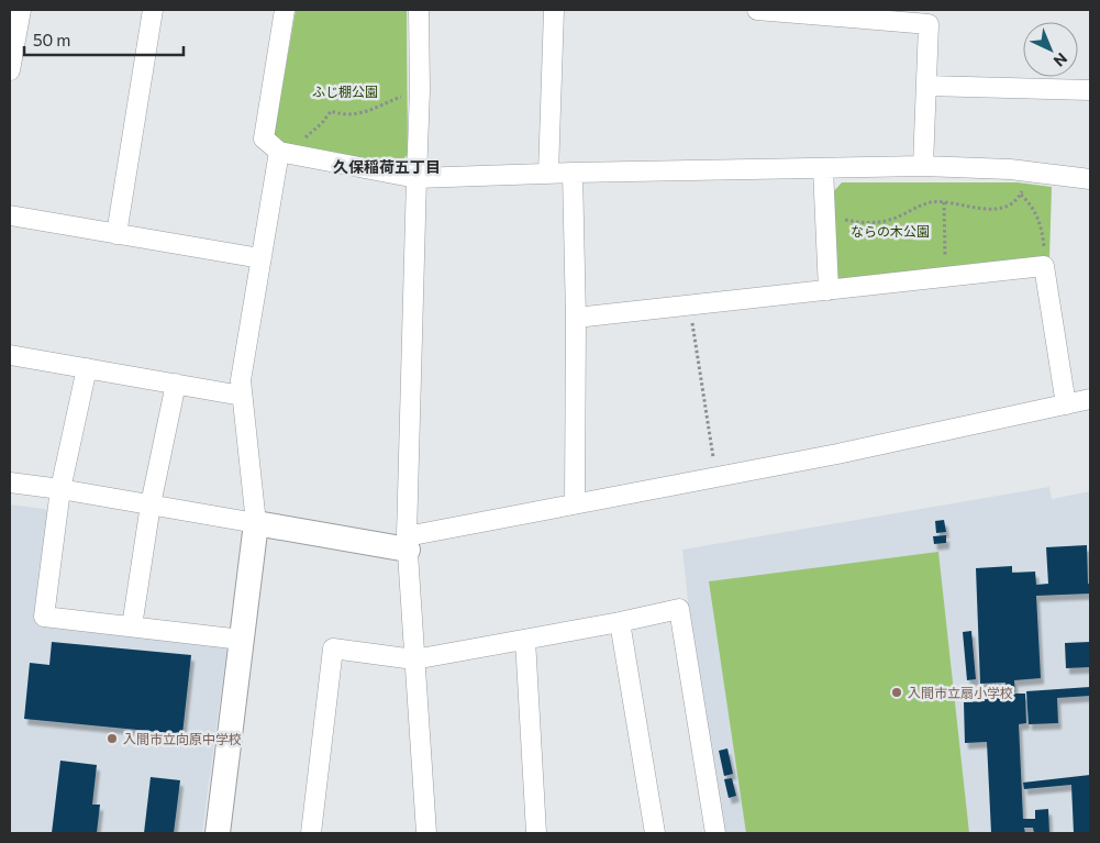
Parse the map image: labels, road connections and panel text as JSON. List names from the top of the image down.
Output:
{
  "districts": ["久保稲荷五丁目"],
  "parks": ["ふじ棚公園", "ならの木公園"],
  "places": ["入間市立扇小学校", "入間市立向原中学校"],
  "scale_bar": "50 m",
  "north": "bottom right"
}
